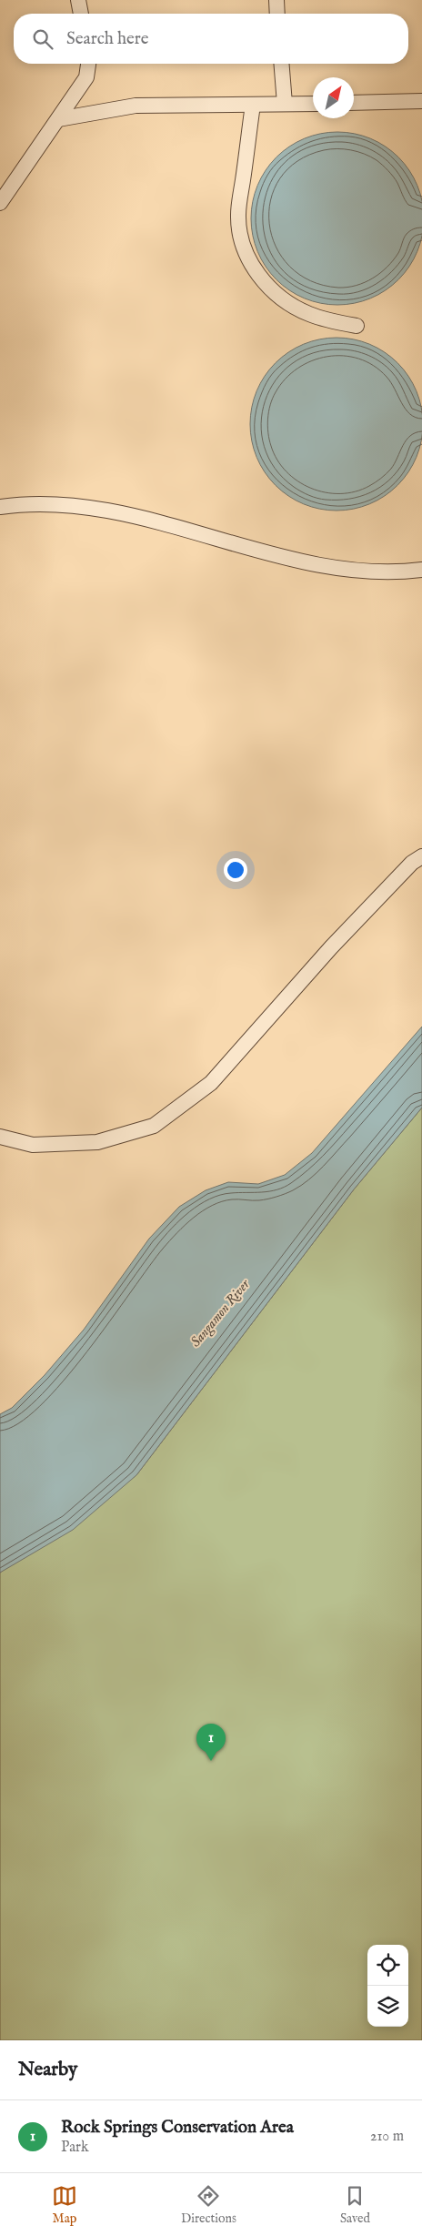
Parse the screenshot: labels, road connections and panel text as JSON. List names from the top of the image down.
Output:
{
  "water": ["Sangamon River"],
  "north": "top right",
  "page": {
    "search": "Search here",
    "pins": "1",
    "heading": "Nearby",
    "list": [
      {
        "mark": "1",
        "name": "Rock Springs Conservation Area",
        "note": "Park",
        "value": "210 m"
      }
    ],
    "nav": ["Map", "Directions", "Saved"]
  }
}
